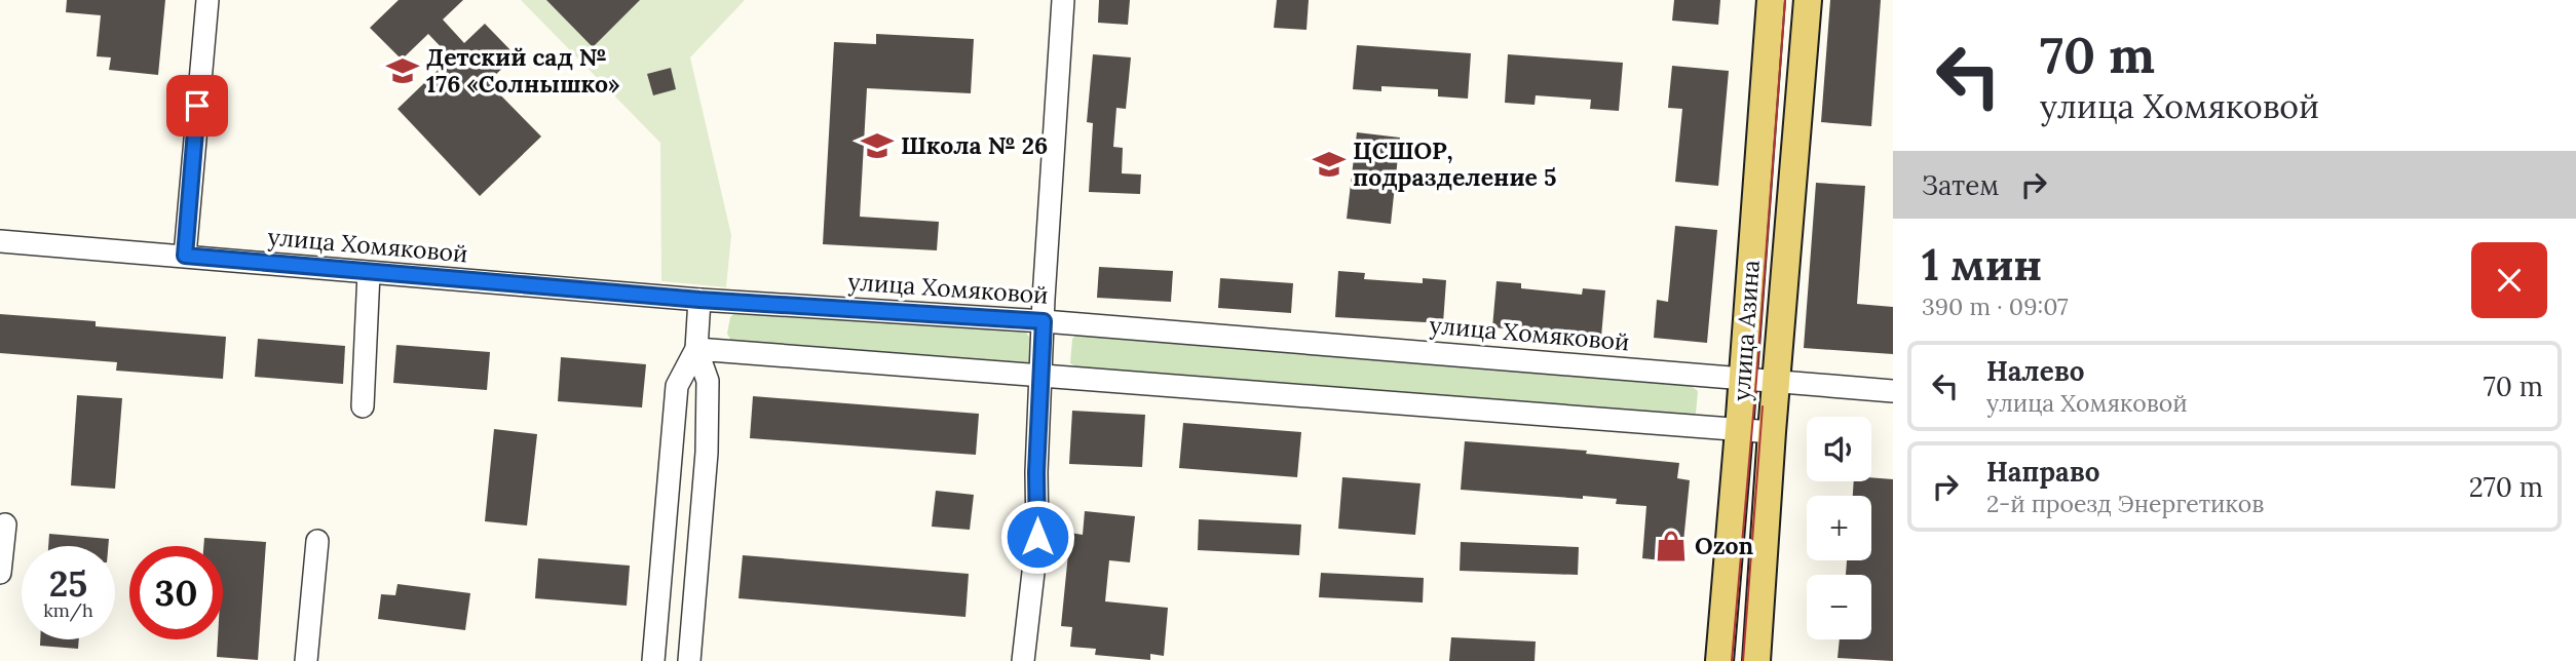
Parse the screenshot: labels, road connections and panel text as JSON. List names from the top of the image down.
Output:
{
  "streets": {
    "main road": ["улица Азина"],
    "street": ["улица Хомяковой"]
  },
  "crossings": [
    ["улица Хомяковой", "улица Азина"]
  ],
  "places": {
    "school or university": ["Детский сад № 176 «Солнышко»", "Школа № 26", "ЦСШОР, подразделение 5"],
    "shop": ["Ozon"]
  },
  "page": {
    "turn": ["70 m", "улица Хомяковой"],
    "then": "Затем",
    "heading": ["1 мин", "390 m · 09:07"],
    "list": [
      {
        "name": "Налево",
        "note": "улица Хомяковой",
        "value": "70 m"
      },
      {
        "name": "Направо",
        "note": "2-й проезд Энергетиков",
        "value": "270 m"
      }
    ],
    "map_buttons": ["+", "−"],
    "speed": "25 km/h",
    "limit": "30"
  }
}
